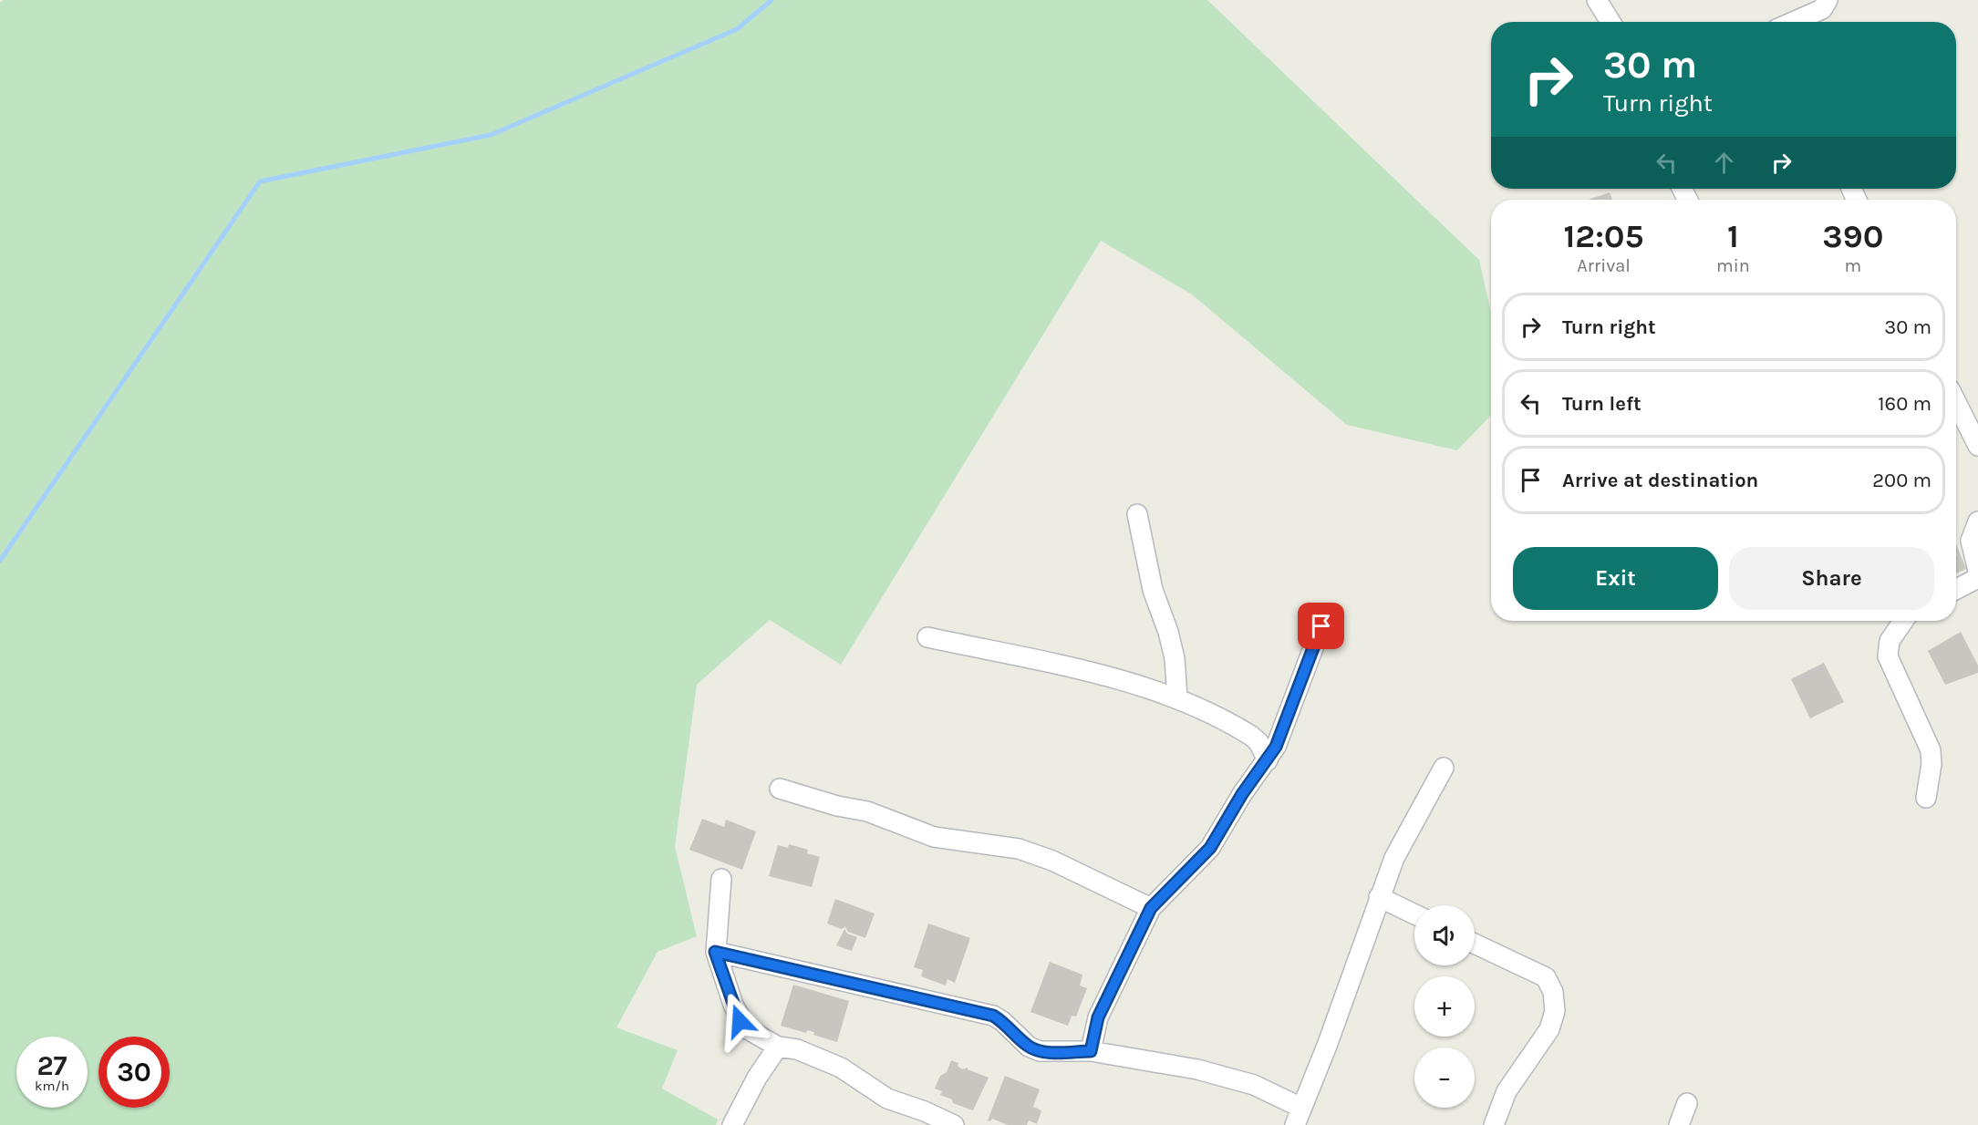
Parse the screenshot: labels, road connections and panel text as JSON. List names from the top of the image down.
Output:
{
  "page": {
    "turn": ["30 m", "Turn right"],
    "eta": [
      "12:05",
      "Arrival",
      "1",
      "min",
      "390",
      "m"
    ],
    "list": [
      {
        "name": "Turn right",
        "value": "30 m"
      },
      {
        "name": "Turn left",
        "value": "160 m"
      },
      {
        "name": "Arrive at destination",
        "value": "200 m"
      }
    ],
    "buttons": ["Exit", "Share"],
    "map_buttons": ["+", "−"],
    "speed": "27 km/h",
    "limit": "30"
  }
}
